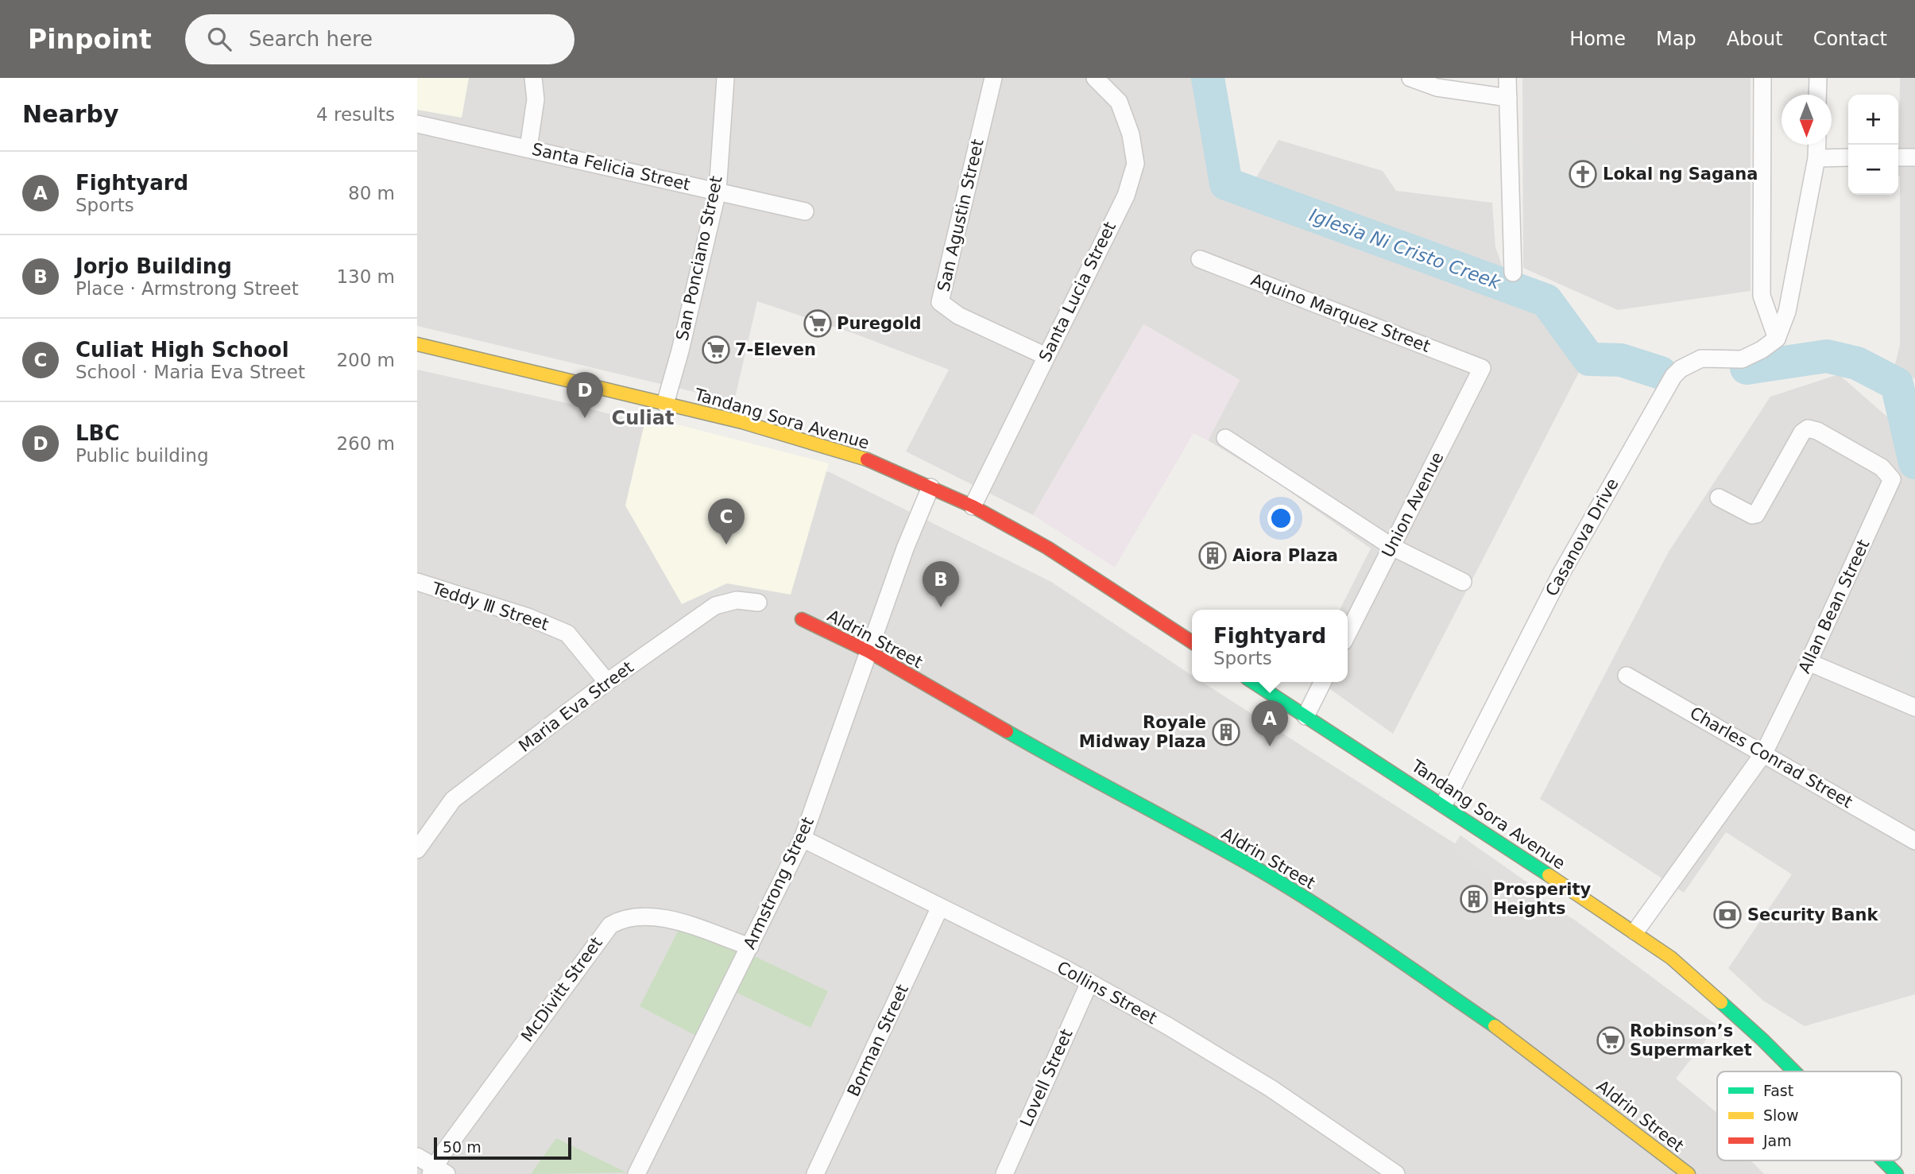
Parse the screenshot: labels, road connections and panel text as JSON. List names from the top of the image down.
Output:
{
  "streets": {
    "main road": ["Tandang Sora Avenue", "Aldrin Street"],
    "street": [
      "Santa Felicia Street",
      "San Agustin Street",
      "San Ponciano Street",
      "Santa Lucia Street",
      "Aquino Marquez Street",
      "Union Avenue",
      "Casanova Drive",
      "Teddy Ⅲ Street",
      "Allan Bean Street",
      "Maria Eva Street",
      "Charles Conrad Street",
      "Armstrong Street",
      "McDivitt Street",
      "Collins Street",
      "Borman Street",
      "Lovell Street"
    ]
  },
  "crossings": [
    ["Santa Felicia Street", "San Ponciano Street"],
    ["San Agustin Street", "Santa Lucia Street"],
    ["San Ponciano Street", "Tandang Sora Avenue"],
    ["Santa Lucia Street", "Tandang Sora Avenue"],
    ["Aquino Marquez Street", "Union Avenue"],
    ["Tandang Sora Avenue", "Casanova Drive"],
    ["Tandang Sora Avenue", "Allan Bean Street"],
    ["Tandang Sora Avenue", "Armstrong Street"],
    ["Teddy Ⅲ Street", "Maria Eva Street"],
    ["Allan Bean Street", "Charles Conrad Street"],
    ["Aldrin Street", "Armstrong Street"],
    ["Armstrong Street", "McDivitt Street"],
    ["Armstrong Street", "Collins Street"],
    ["Collins Street", "Borman Street"],
    ["Collins Street", "Lovell Street"]
  ],
  "districts": ["Culiat"],
  "water": ["Iglesia Ni Cristo Creek"],
  "places": {
    "church": ["Lokal ng Sagana"],
    "supermarket": ["Puregold", "7-Eleven", "Robinson’s Supermarket"],
    "building": ["Aiora Plaza", "Royale Midway Plaza", "Prosperity Heights"],
    "bank": ["Security Bank"]
  },
  "legend": ["Fast", "Slow", "Jam"],
  "scale_bar": "50 m",
  "north": "bottom",
  "page": {
    "header": "Pinpoint",
    "search": "Search here",
    "nav": [
      "Home",
      "Map",
      "About",
      "Contact"
    ],
    "heading": ["Nearby", "4 results"],
    "map_buttons": ["+", "−"],
    "list": [
      {
        "mark": "A",
        "name": "Fightyard",
        "note": "Sports",
        "value": "80 m"
      },
      {
        "mark": "B",
        "name": "Jorjo Building",
        "note": "Place · Armstrong Street",
        "value": "130 m"
      },
      {
        "mark": "C",
        "name": "Culiat High School",
        "note": "School · Maria Eva Street",
        "value": "200 m"
      },
      {
        "mark": "D",
        "name": "LBC",
        "note": "Public building",
        "value": "260 m"
      }
    ],
    "pins": [
      "D",
      "C",
      "B",
      "A"
    ],
    "popup": ["Fightyard", "Sports"],
    "scale": "50 m"
  }
}
